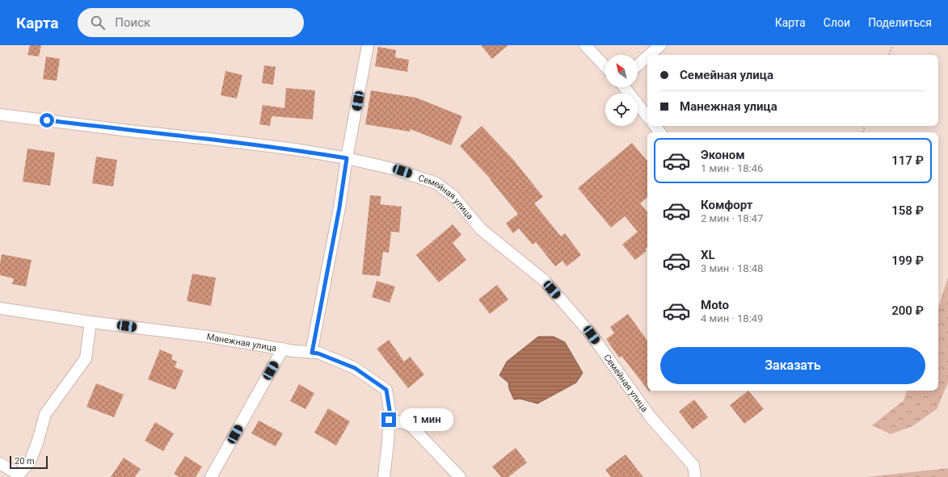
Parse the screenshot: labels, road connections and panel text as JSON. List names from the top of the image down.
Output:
{
  "streets": {
    "street": ["Семейная улица", "Манежная улица"]
  },
  "scale_bar": "20 m",
  "north": "top left",
  "page": {
    "header": "Карта",
    "search": "Поиск",
    "nav": ["Карта", "Слои", "Поделиться"],
    "banner": ["Семейная улица", "Манежная улица"],
    "list": [
      {
        "name": "Эконом",
        "note": "1 мин · 18:46",
        "value": "117 ₽"
      },
      {
        "name": "Комфорт",
        "note": "2 мин · 18:47",
        "value": "158 ₽"
      },
      {
        "name": "XL",
        "note": "3 мин · 18:48",
        "value": "199 ₽"
      },
      {
        "name": "Moto",
        "note": "4 мин · 18:49",
        "value": "200 ₽"
      }
    ],
    "buttons": "Заказать",
    "bubble": "1 мин",
    "scale": "20 m"
  }
}
